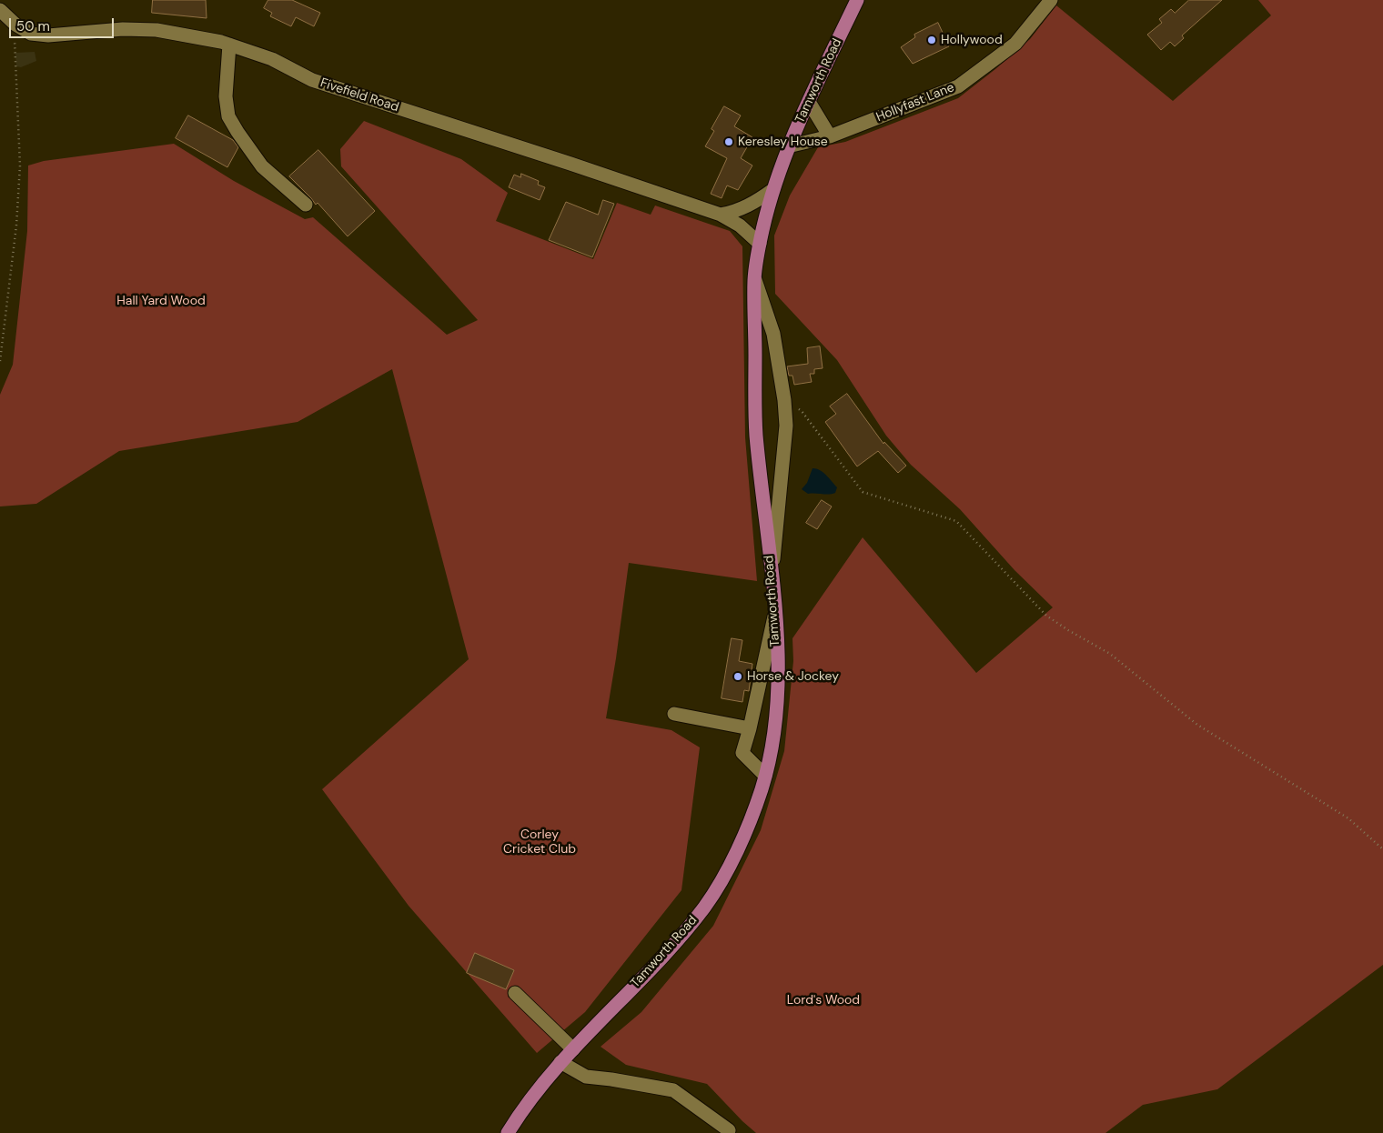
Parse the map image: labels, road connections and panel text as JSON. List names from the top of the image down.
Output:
{
  "streets": {
    "main road": ["Tamworth Road"],
    "street": ["Fivefield Road", "Hollyfast Lane"]
  },
  "crossings": [
    ["Tamworth Road", "Fivefield Road"],
    ["Tamworth Road", "Hollyfast Lane"]
  ],
  "parks": ["Hall Yard Wood", "Corley Cricket Club", "Lord's Wood"],
  "places": ["Hollywood", "Keresley House", "Horse & Jockey"],
  "scale_bar": "50 m"
}
